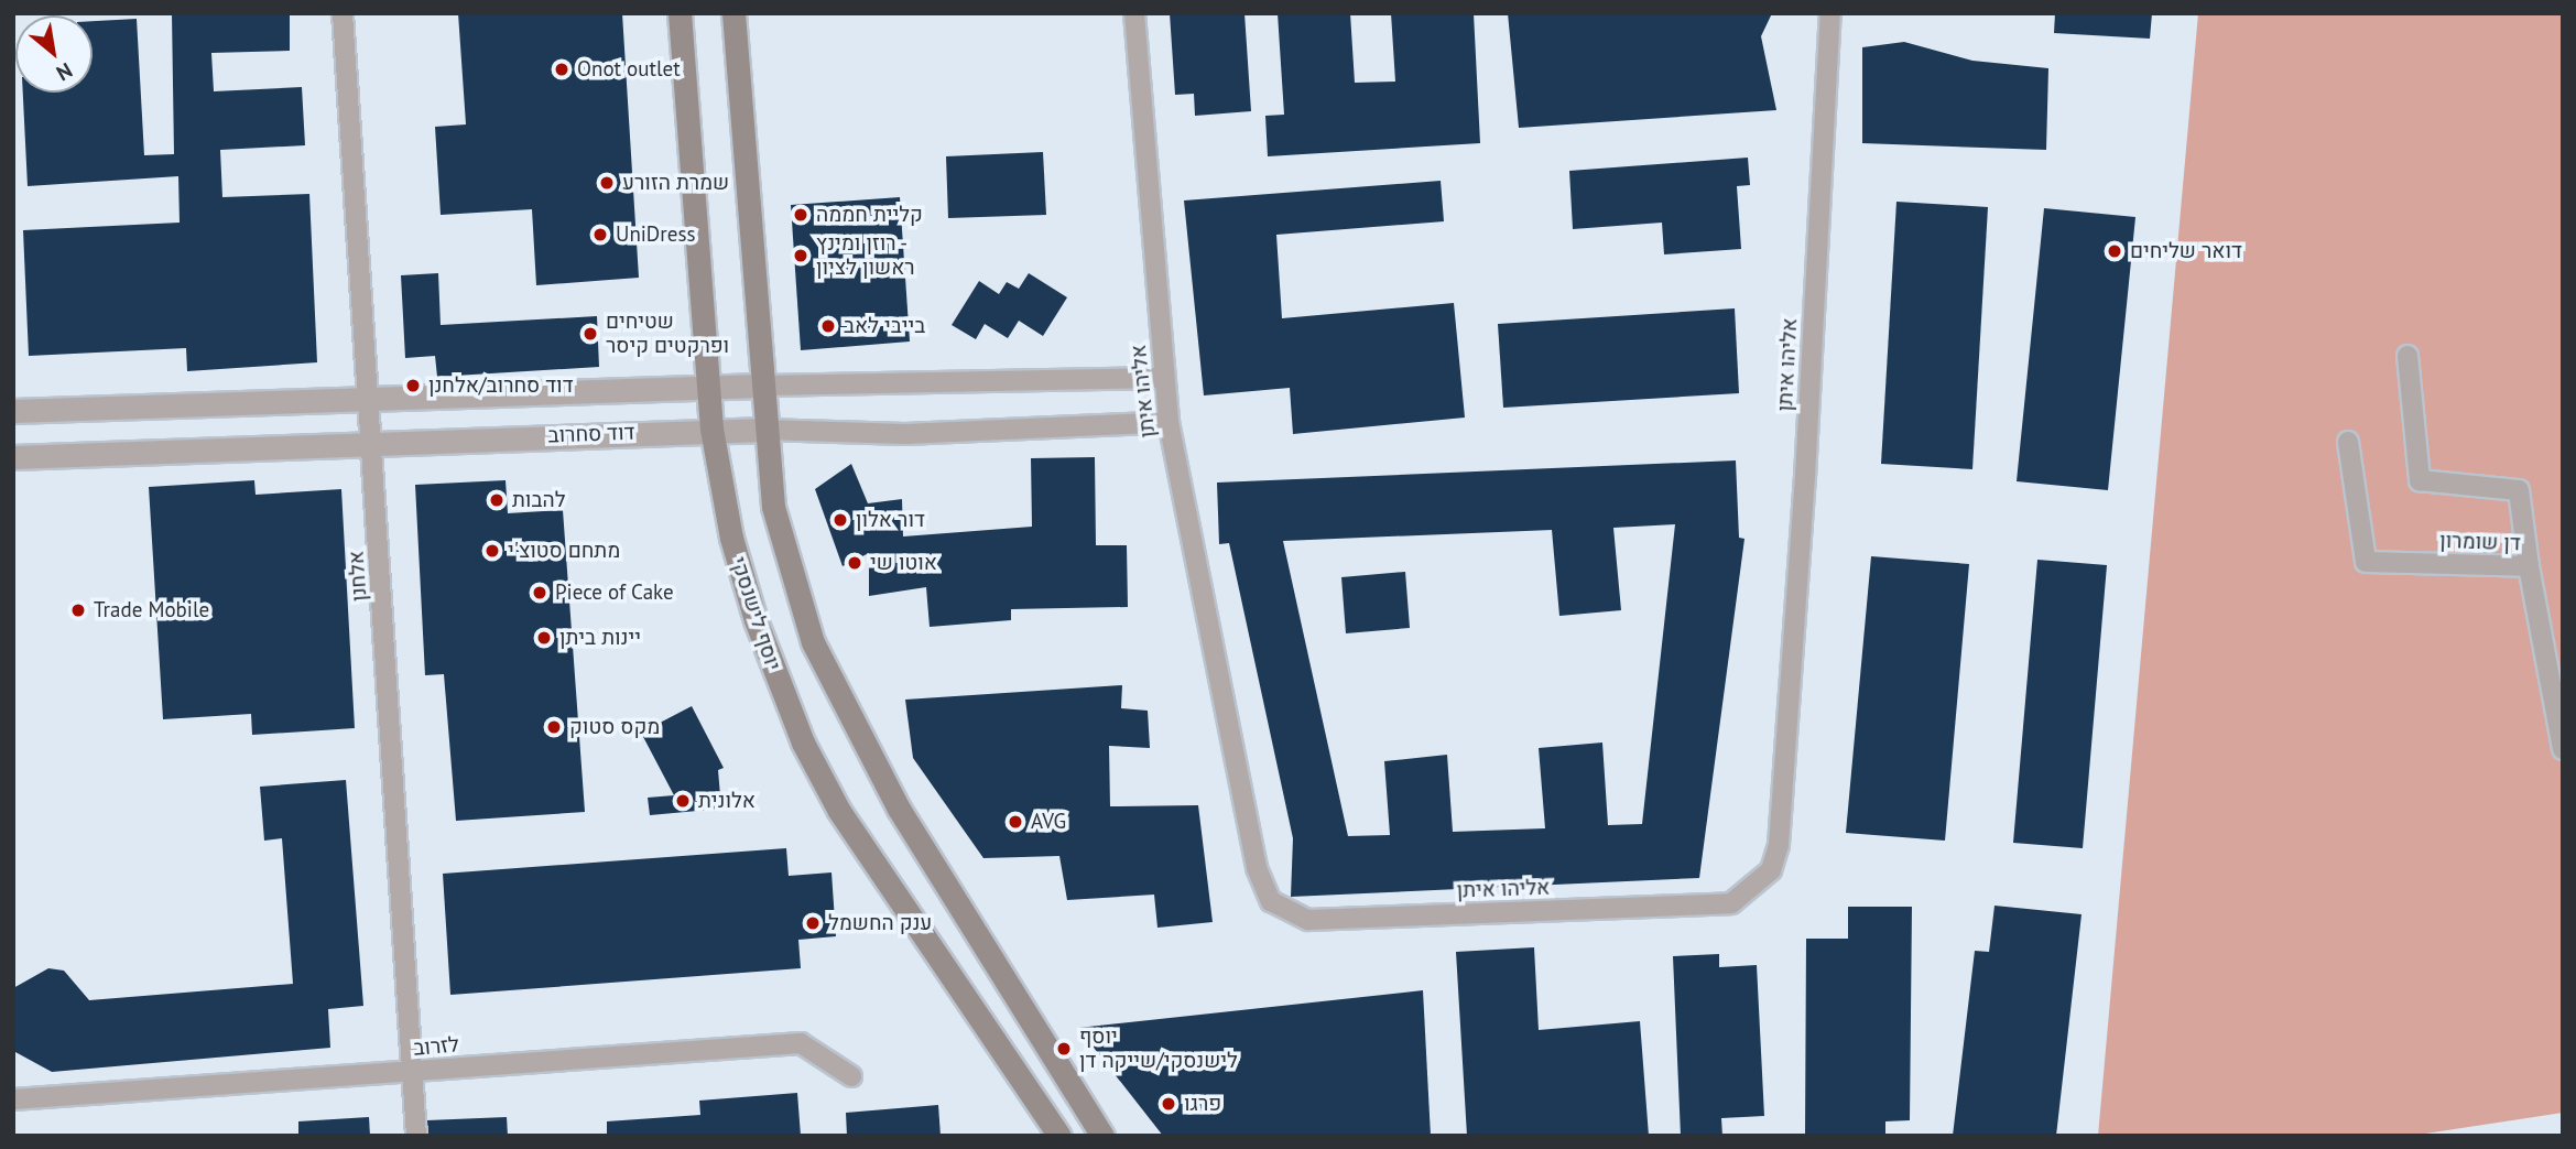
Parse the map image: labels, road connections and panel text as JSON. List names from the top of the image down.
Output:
{
  "streets": {
    "main road": ["יוסף לישנסקי"],
    "street": [
      "אליהו איתן",
      "דוד סחרוב",
      "דן שומרון",
      "אלחנן",
      "לזרוב"
    ]
  },
  "crossings": [
    ["אליהו איתן", "דוד סחרוב"],
    ["דוד סחרוב", "אלחנן"],
    ["דוד סחרוב", "יוסף לישנסקי"],
    ["אלחנן", "לזרוב"]
  ],
  "places": [
    "Onot outlet",
    "שמרת הזורע",
    "קליית חממה",
    "UniDress",
    "דואר שליחים",
    "רוזן ומינץ - ראשון לציון",
    "בייבי לאב",
    "שטיחים ופרקטים קיסר",
    "דוד סחרוב/אלחנן",
    "להבות",
    "דור אלון",
    "מתחם סטוצ'י",
    "אוטו שי",
    "Piece of Cake",
    "Trade Mobile",
    "יינות ביתן",
    "מקס סטוק",
    "אלונית",
    "AVG",
    "ענק החשמל",
    "יוסף לישנסקי/שייקה דן",
    "פרגו"
  ],
  "north": "bottom right"
}
